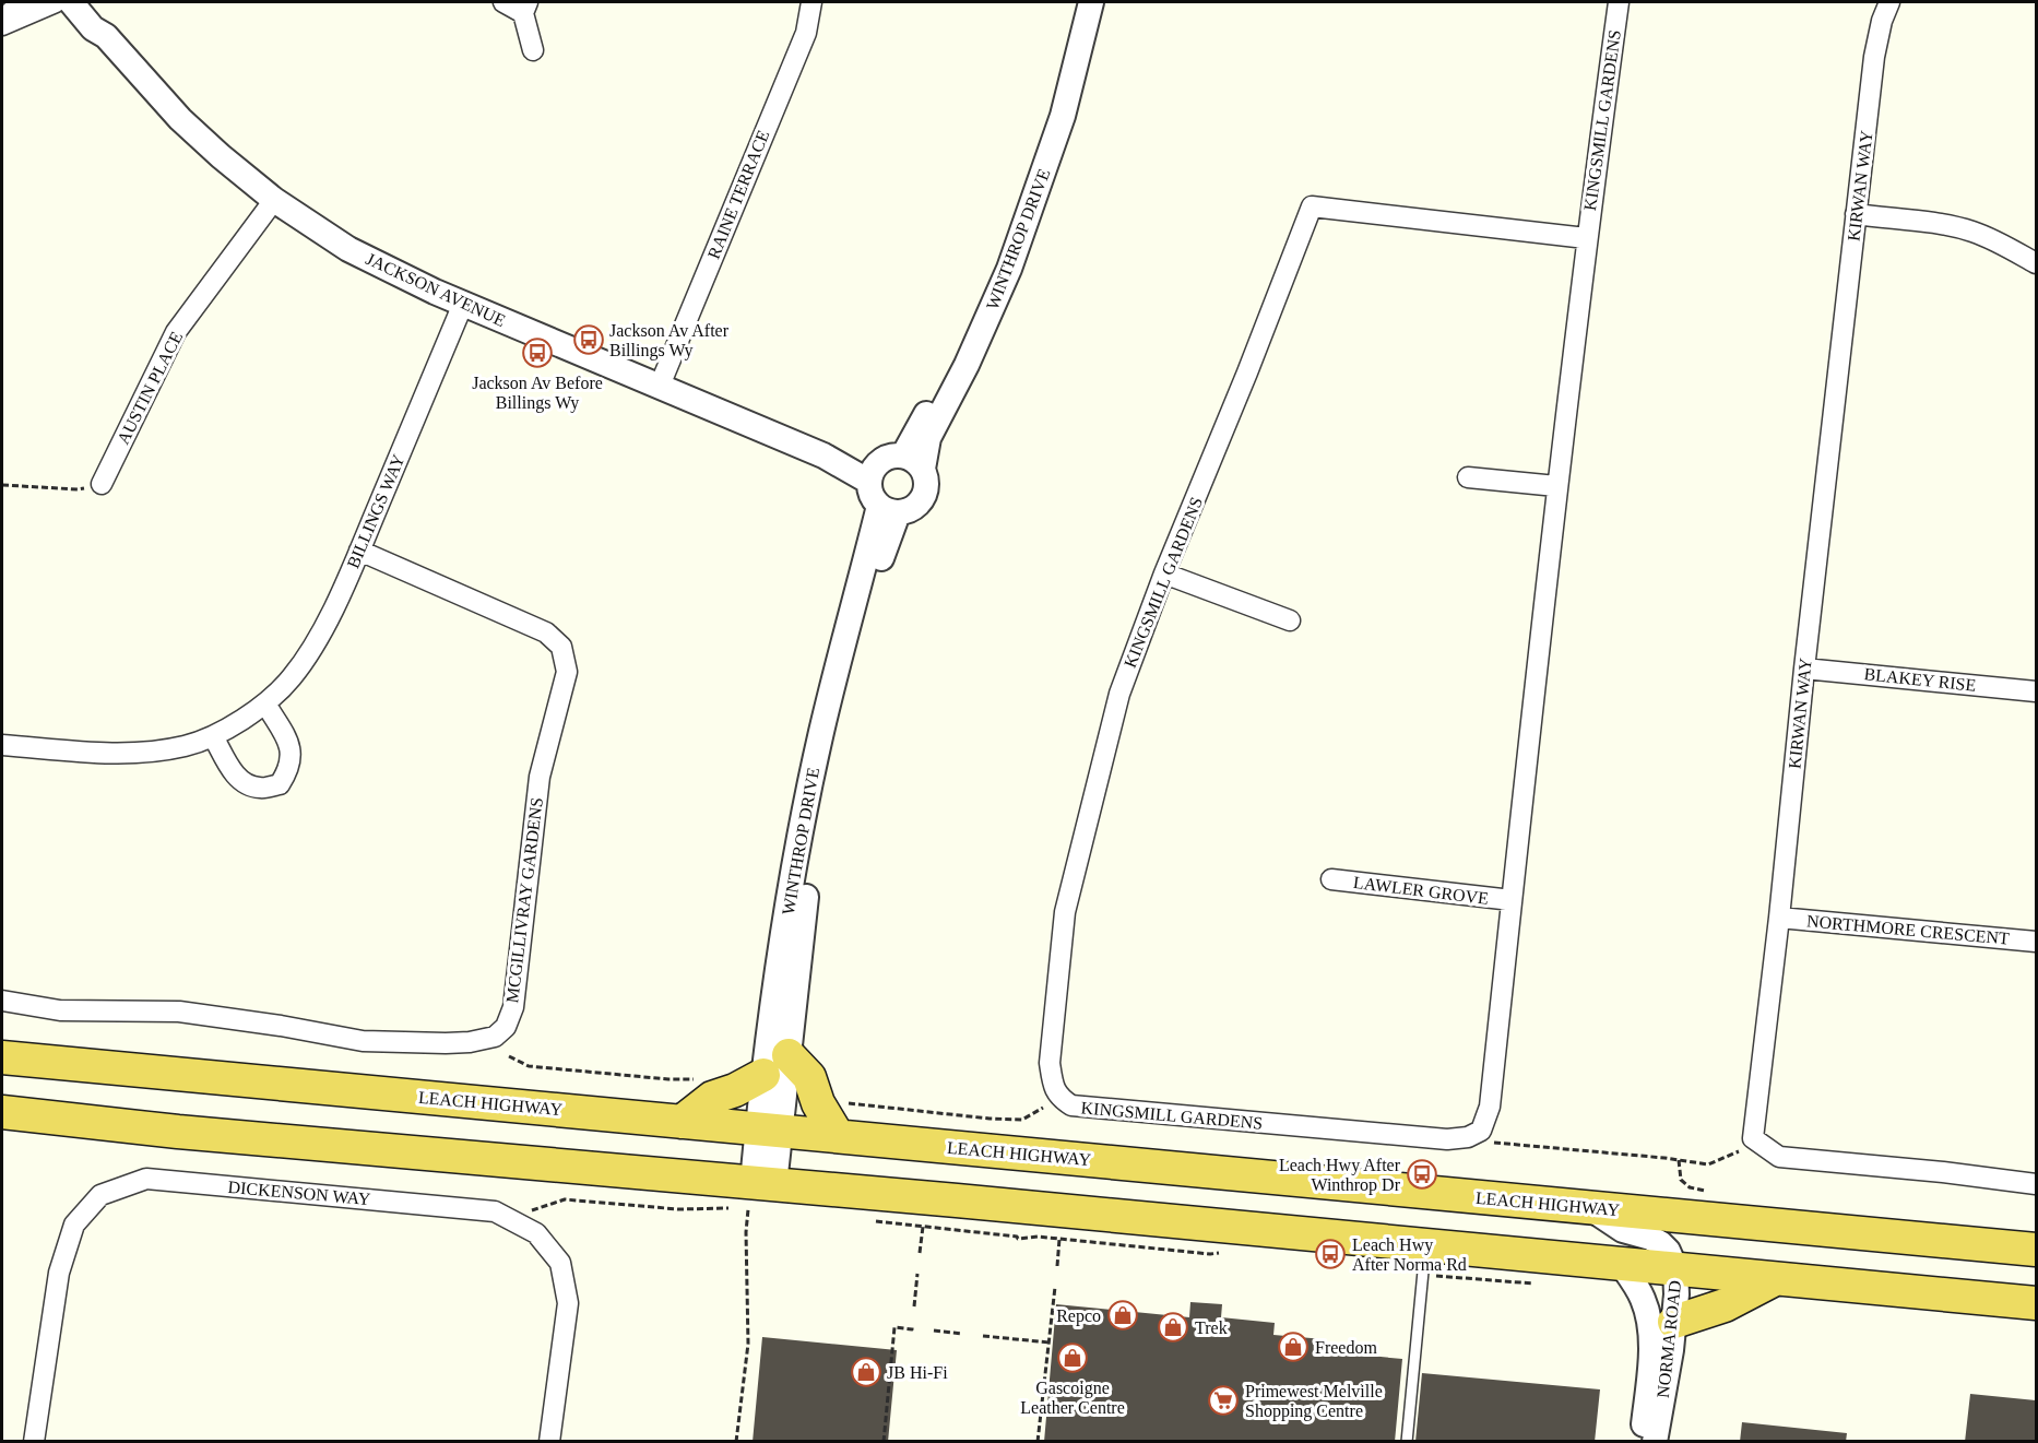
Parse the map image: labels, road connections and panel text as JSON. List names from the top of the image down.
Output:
{
  "streets": {
    "highway": ["LEACH HIGHWAY"],
    "street": [
      "KINGSMILL GARDENS",
      "KIRWAN WAY",
      "RAINE TERRACE",
      "WINTHROP DRIVE",
      "JACKSON AVENUE",
      "AUSTIN PLACE",
      "BILLINGS WAY",
      "BLAKEY RISE",
      "LAWLER GROVE",
      "MCGILLIVRAY GARDENS",
      "NORTHMORE CRESCENT",
      "DICKENSON WAY",
      "NORMA ROAD"
    ]
  },
  "crossings": [
    ["KINGSMILL GARDENS", "LAWLER GROVE"],
    ["KIRWAN WAY", "BLAKEY RISE"],
    ["KIRWAN WAY", "NORTHMORE CRESCENT"],
    ["RAINE TERRACE", "JACKSON AVENUE"],
    ["WINTHROP DRIVE", "JACKSON AVENUE"],
    ["WINTHROP DRIVE", "LEACH HIGHWAY"],
    ["JACKSON AVENUE", "AUSTIN PLACE"],
    ["JACKSON AVENUE", "BILLINGS WAY"],
    ["BILLINGS WAY", "MCGILLIVRAY GARDENS"],
    ["LEACH HIGHWAY", "NORMA ROAD"]
  ],
  "places": {
    "bus stop": [
      "Jackson Av After Billings Wy",
      "Jackson Av Before Billings Wy",
      "Leach Hwy After Winthrop Dr",
      "Leach Hwy After Norma Rd"
    ],
    "shop": [
      "Repco",
      "Trek",
      "Freedom",
      "Gascoigne Leather Centre",
      "JB Hi-Fi"
    ],
    "supermarket": ["Primewest Melville Shopping Centre"]
  }
}
